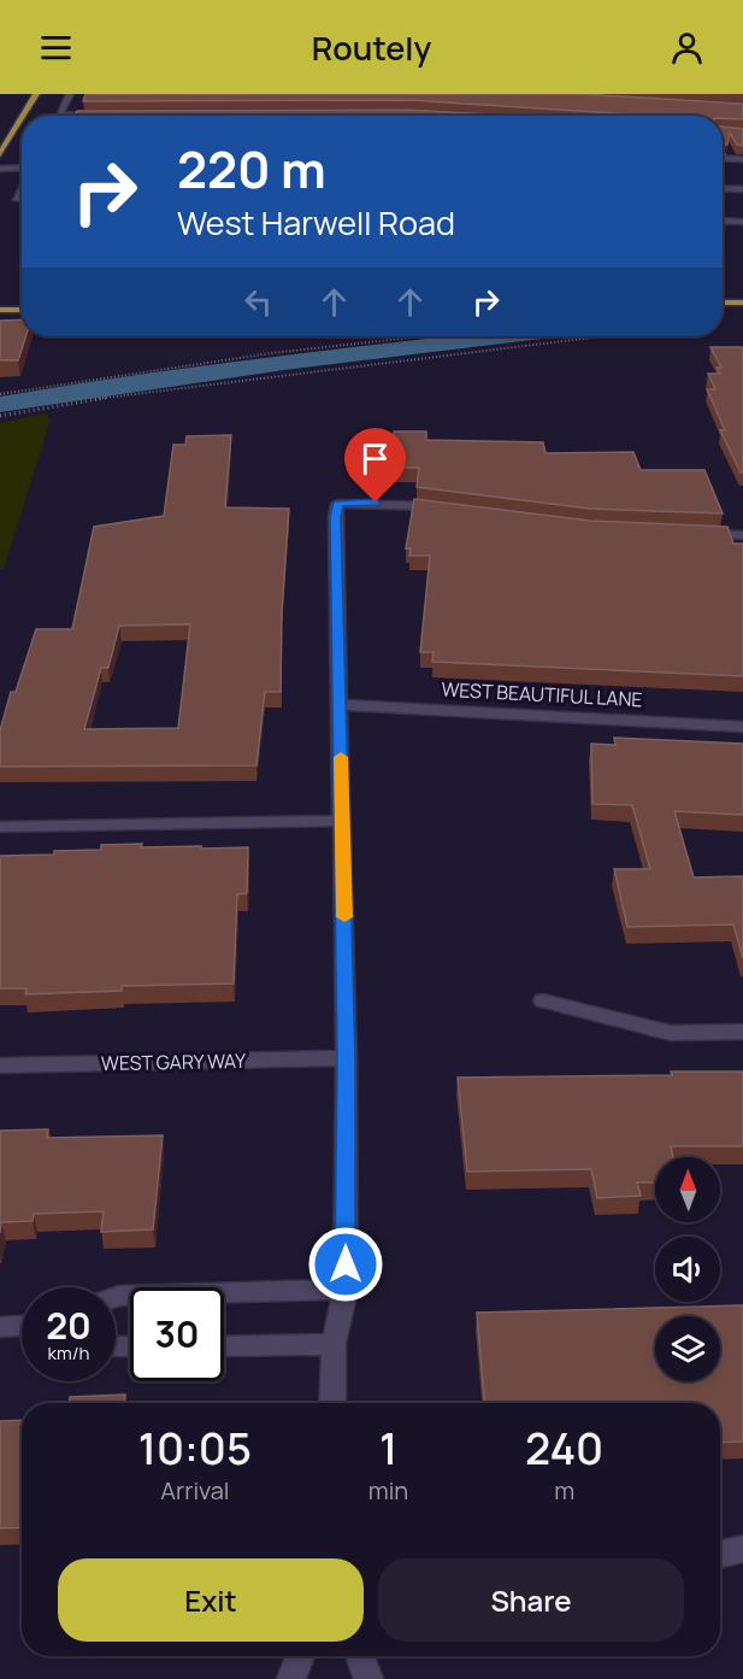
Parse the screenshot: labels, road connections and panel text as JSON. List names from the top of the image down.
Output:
{
  "streets": {
    "street": ["WEST BEAUTIFUL LANE", "WEST GARY WAY"]
  },
  "north": "top",
  "page": {
    "header": "Routely",
    "turn": ["220 m", "West Harwell Road"],
    "speed": "20 km/h",
    "limit": "30",
    "eta": [
      "10:05",
      "Arrival",
      "1",
      "min",
      "240",
      "m"
    ],
    "buttons": ["Exit", "Share"]
  }
}
